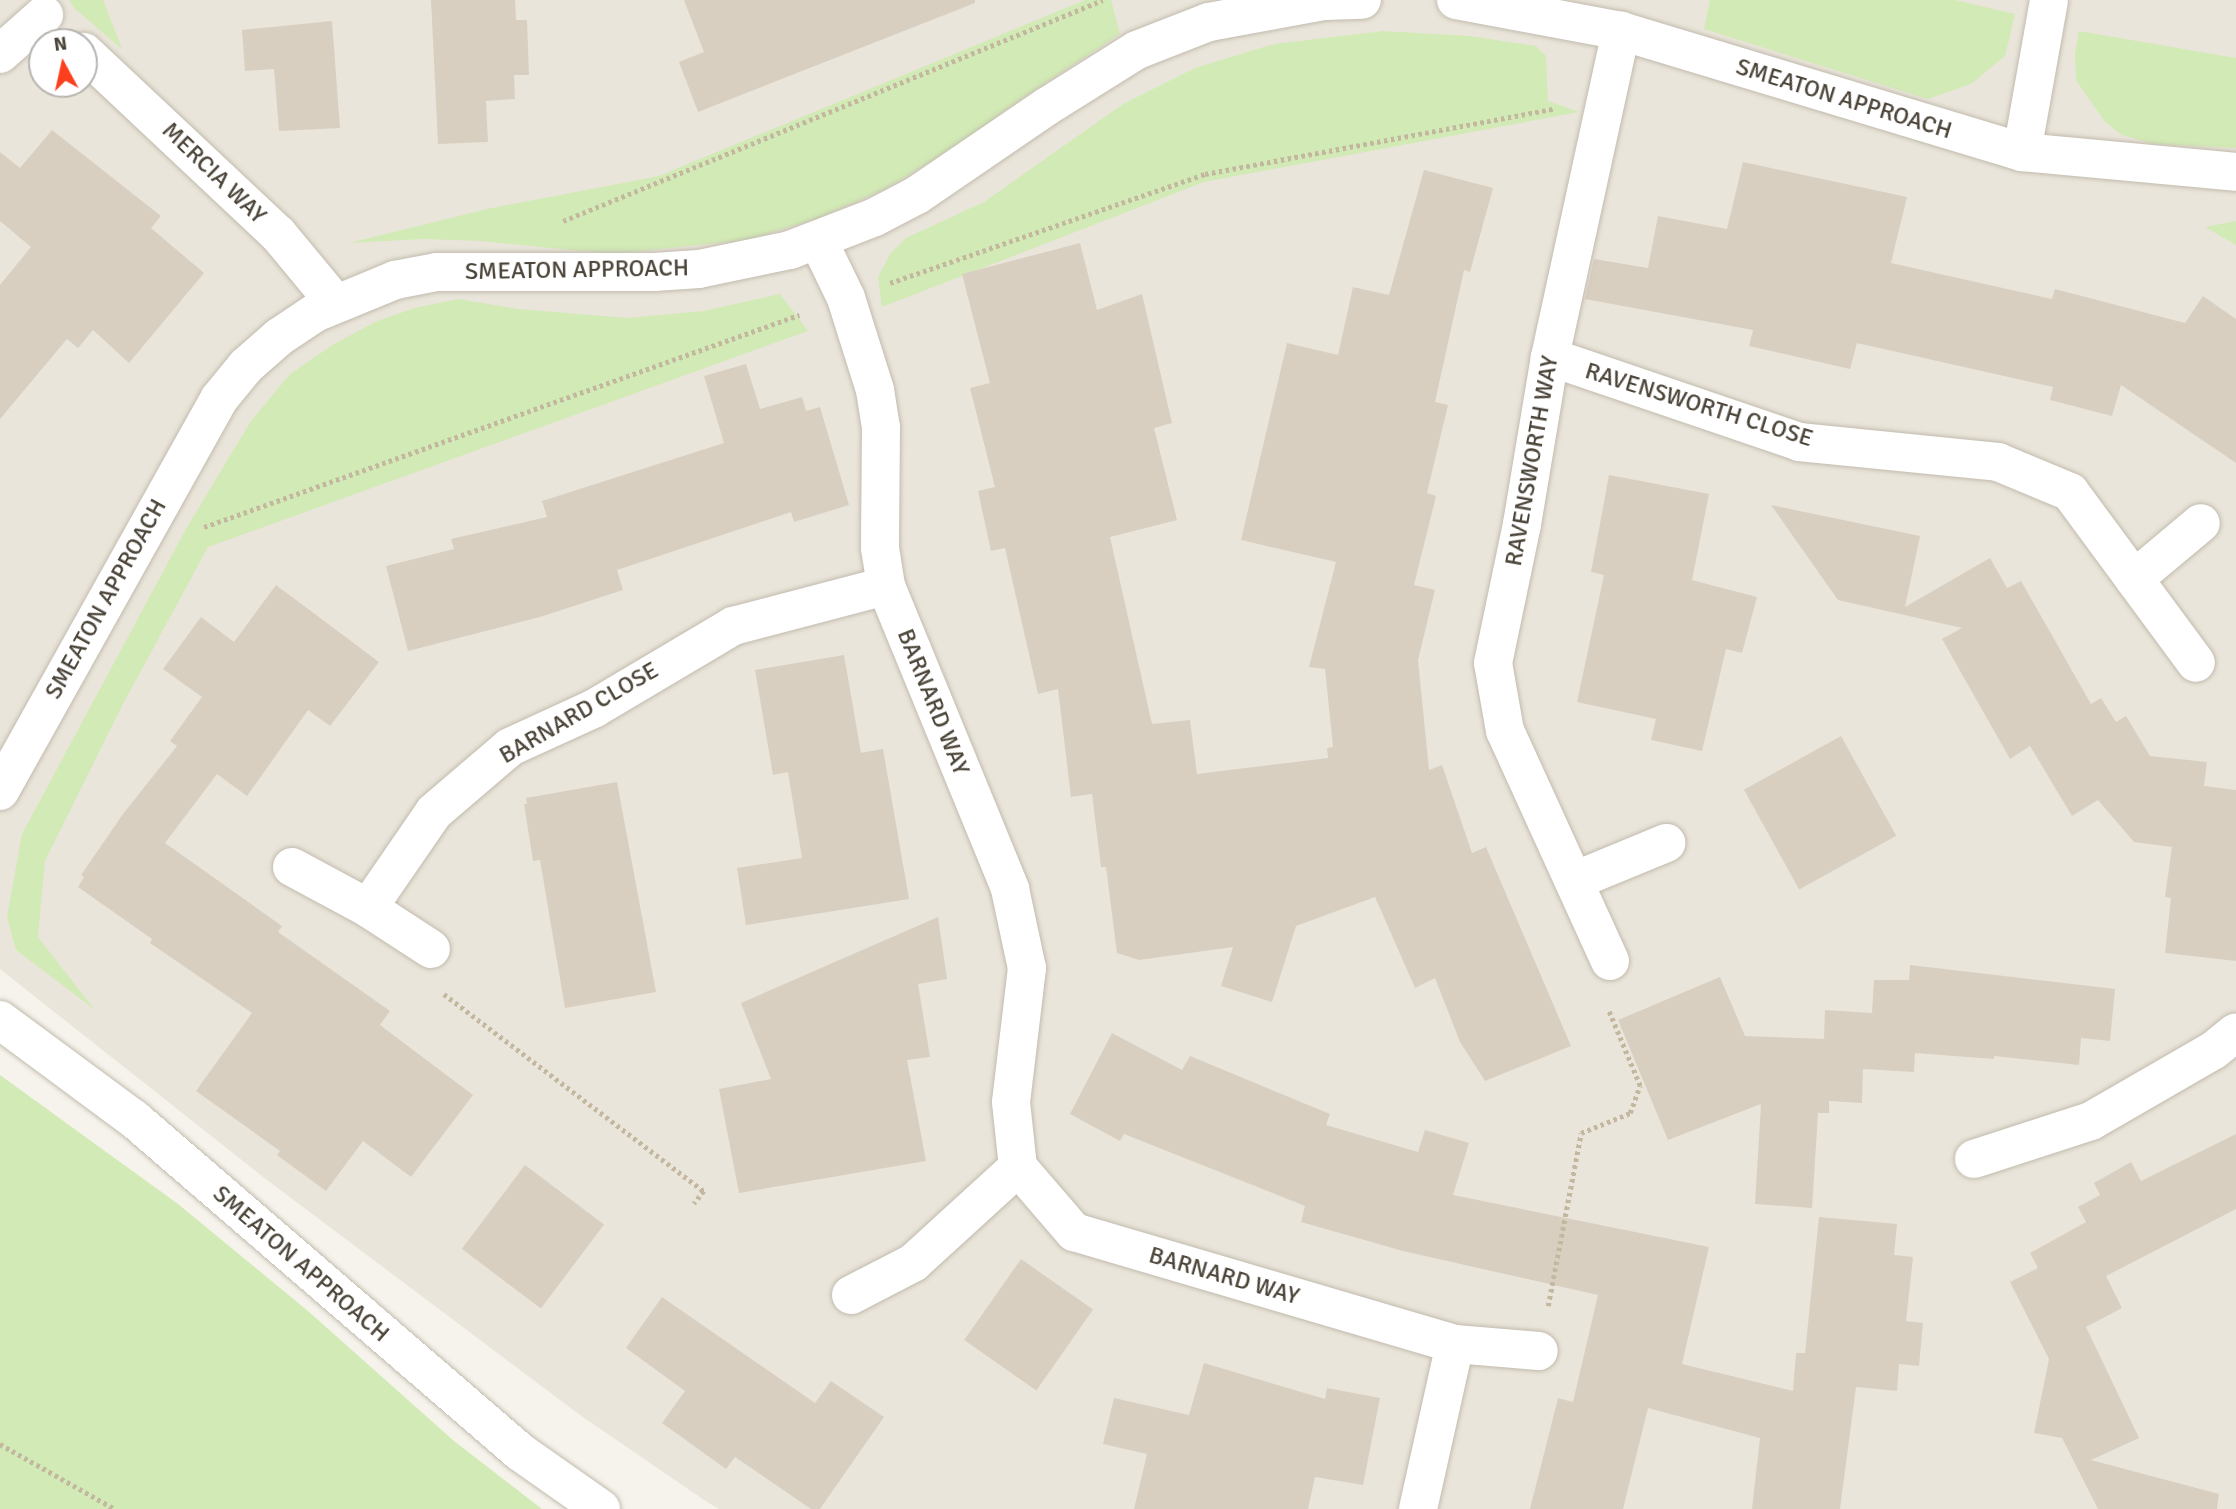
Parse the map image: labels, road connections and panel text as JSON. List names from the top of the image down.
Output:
{
  "streets": {
    "street": [
      "SMEATON APPROACH",
      "MERCIA WAY",
      "RAVENSWORTH CLOSE",
      "RAVENSWORTH WAY",
      "BARNARD WAY",
      "BARNARD CLOSE"
    ]
  },
  "crossings": [
    ["SMEATON APPROACH", "MERCIA WAY"],
    ["SMEATON APPROACH", "RAVENSWORTH WAY"],
    ["SMEATON APPROACH", "BARNARD WAY"],
    ["RAVENSWORTH CLOSE", "RAVENSWORTH WAY"],
    ["BARNARD WAY", "BARNARD CLOSE"]
  ],
  "north": "top"
}
